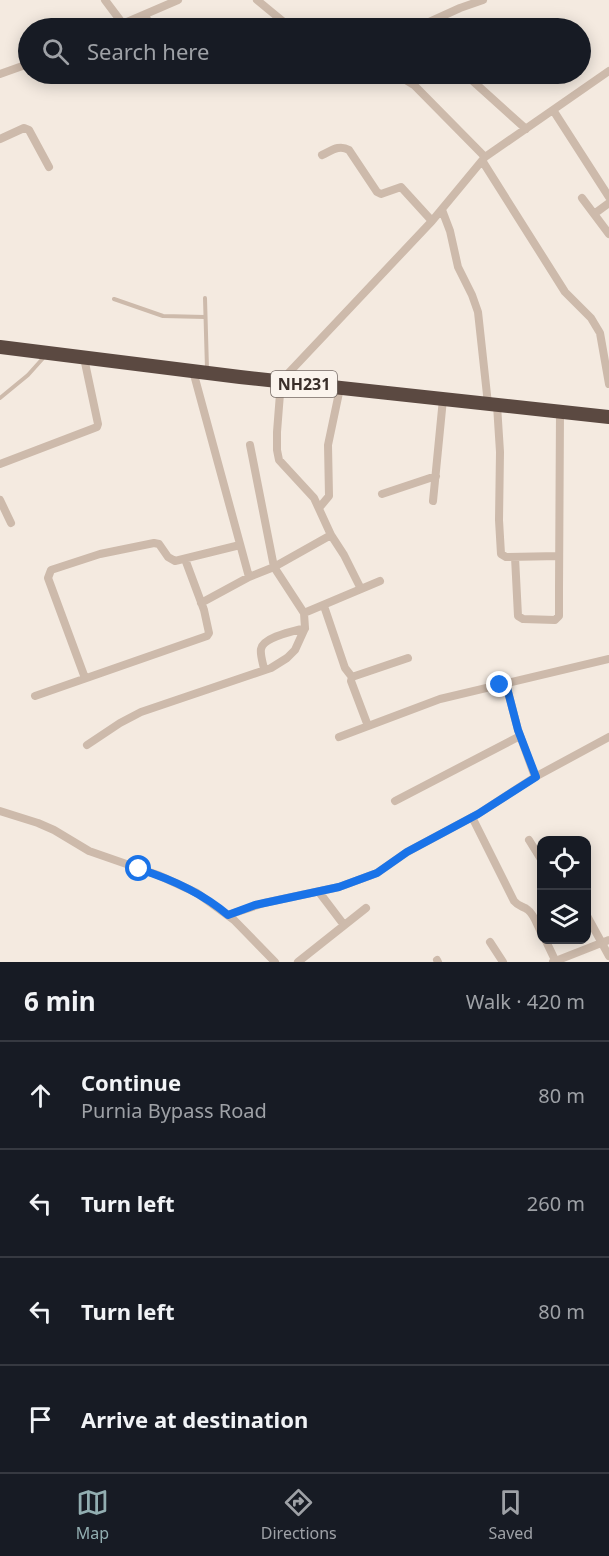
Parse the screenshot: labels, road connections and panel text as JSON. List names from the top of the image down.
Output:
{
  "streets": {
    "highway": ["NH231"]
  },
  "page": {
    "search": "Search here",
    "heading": ["6 min", "Walk · 420 m"],
    "list": [
      ["Continue", "Purnia Bypass Road", "80 m"],
      ["Turn left", "260 m"],
      ["Turn left", "80 m"],
      "Arrive at destination"
    ],
    "nav": ["Map", "Directions", "Saved"]
  }
}
